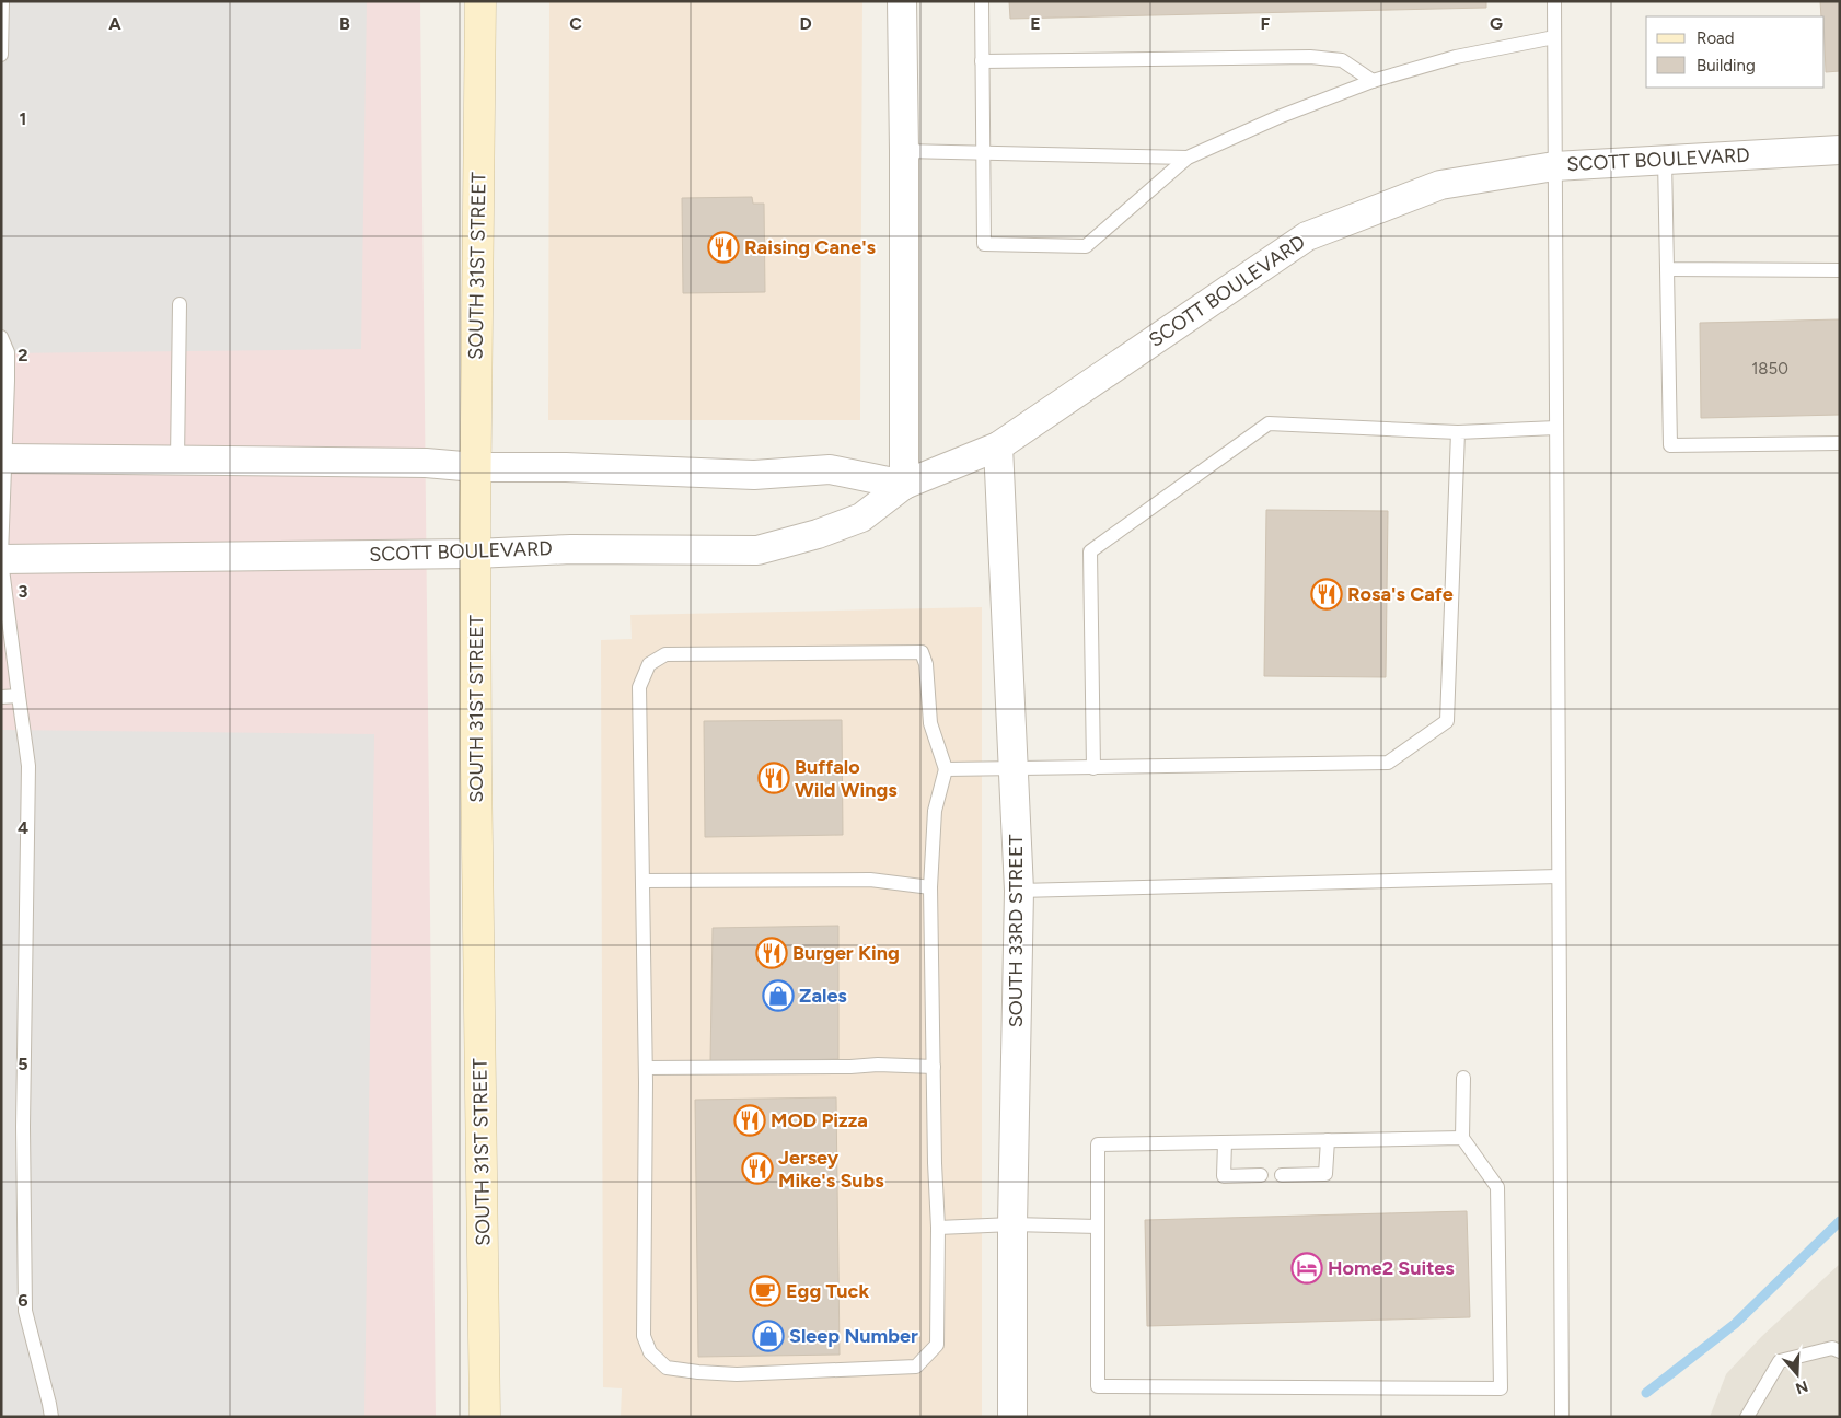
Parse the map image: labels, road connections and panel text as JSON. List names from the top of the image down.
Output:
{
  "streets": {
    "main road": ["SOUTH 31ST STREET"],
    "street": ["SCOTT BOULEVARD", "SOUTH 33RD STREET"]
  },
  "crossings": [
    ["SCOTT BOULEVARD", "SOUTH 31ST STREET"],
    ["SCOTT BOULEVARD", "SOUTH 33RD STREET"]
  ],
  "places": {
    "restaurant": [
      "Raising Cane's",
      "Rosa's Cafe",
      "Buffalo Wild Wings",
      "Burger King",
      "MOD Pizza",
      "Jersey Mike's Subs"
    ],
    "shop": ["Zales", "Sleep Number"],
    "hotel": ["Home2 Suites"],
    "cafe": ["Egg Tuck"]
  },
  "house_numbers": ["1850"],
  "legend": ["Road", "Building"],
  "north": "bottom",
  "grid": {
    "columns": [
      "A",
      "B",
      "C",
      "D",
      "E",
      "F",
      "G"
    ],
    "rows": [
      "1",
      "2",
      "3",
      "4",
      "5",
      "6"
    ]
  }
}
